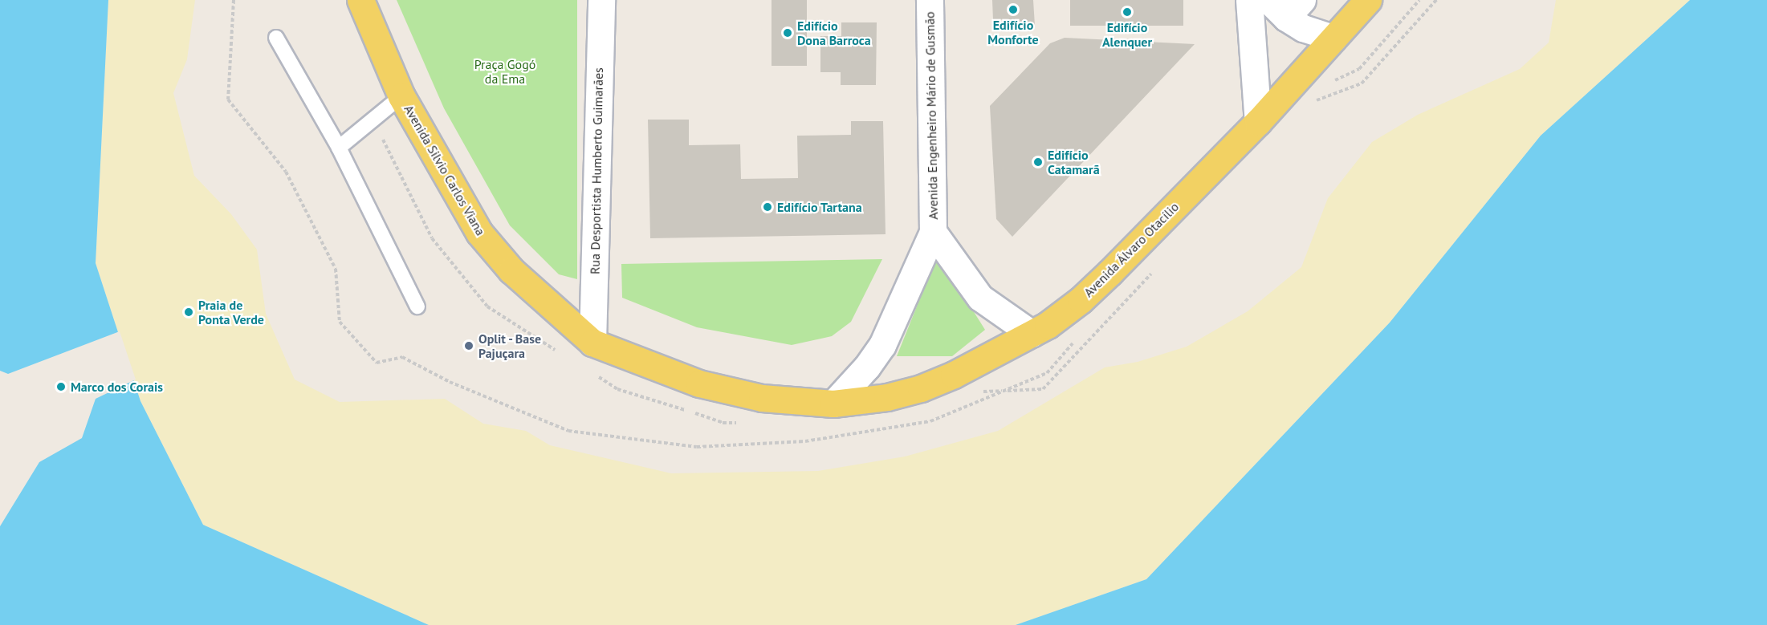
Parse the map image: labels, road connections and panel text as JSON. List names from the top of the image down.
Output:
{
  "streets": {
    "main road": ["Avenida Silvio Carlos Viana", "Avenida Álvaro Otacílio"],
    "street": ["Avenida Engenheiro Mário de Gusmão", "Rua Desportista Humberto Guimarães"]
  },
  "crossings": [
    ["Avenida Engenheiro Mário de Gusmão", "Avenida Silvio Carlos Viana"],
    ["Avenida Engenheiro Mário de Gusmão", "Avenida Álvaro Otacílio"],
    ["Avenida Silvio Carlos Viana", "Rua Desportista Humberto Guimarães"],
    ["Avenida Silvio Carlos Viana", "Avenida Álvaro Otacílio"]
  ],
  "parks": ["Praça Gogó da Ema"],
  "places": [
    "Edifício Monforte",
    "Edifício Alenquer",
    "Edifício Dona Barroca",
    "Edifício Catamarã",
    "Edifício Tartana",
    "Praia de Ponta Verde",
    "Oplit - Base Pajuçara",
    "Marco dos Corais"
  ]
}
